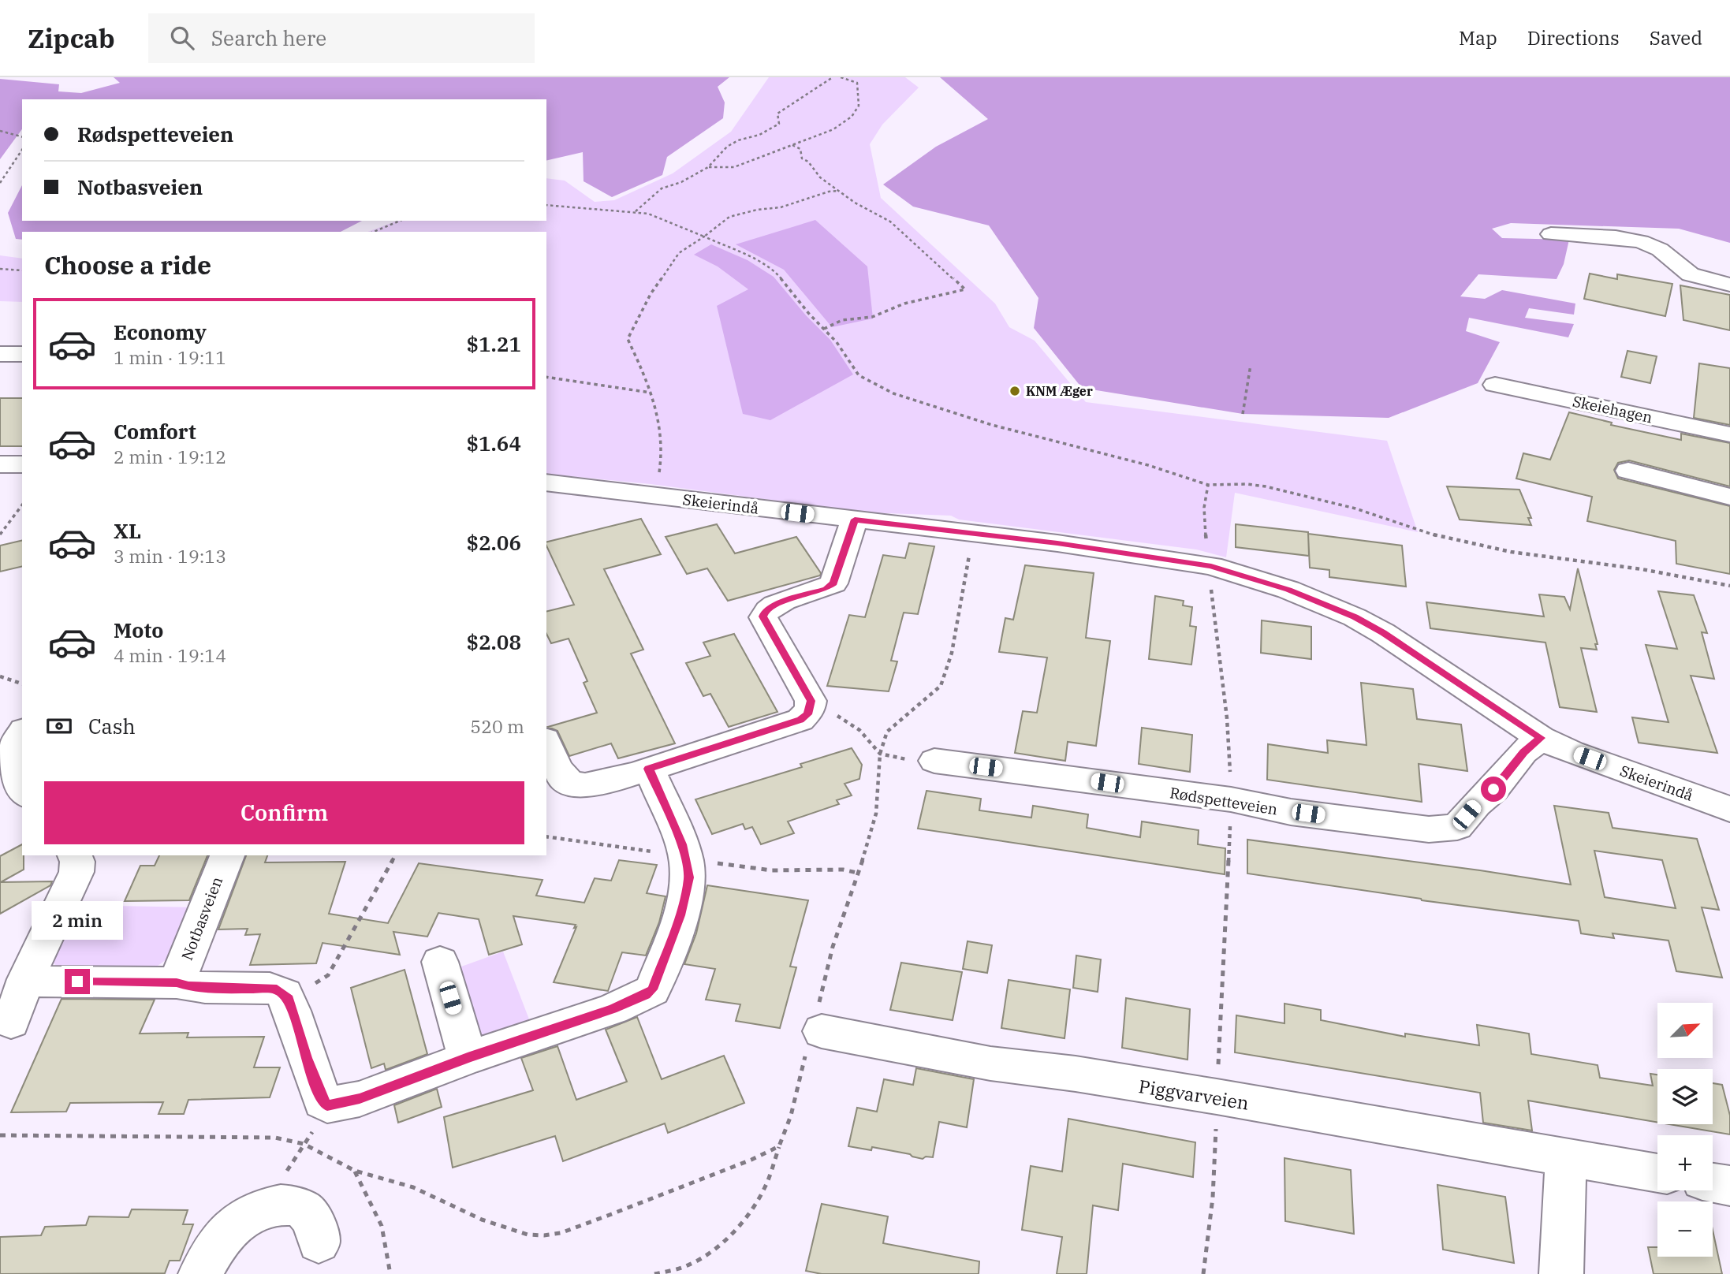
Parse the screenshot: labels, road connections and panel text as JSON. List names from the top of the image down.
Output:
{
  "streets": {
    "street": [
      "Skeiehagen",
      "Skeierindå",
      "Rødspetteveien",
      "Notbasveien",
      "Piggvarveien"
    ]
  },
  "crossings": [
    ["Skeierindå", "Rødspetteveien"]
  ],
  "places": ["KNM Æger"],
  "north": "top right",
  "page": {
    "header": "Zipcab",
    "search": "Search here",
    "nav": ["Map", "Directions", "Saved"],
    "banner": ["Rødspetteveien", "Notbasveien"],
    "heading": "Choose a ride",
    "list": [
      {
        "name": "Economy",
        "note": "1 min · 19:11",
        "value": "$1.21"
      },
      {
        "name": "Comfort",
        "note": "2 min · 19:12",
        "value": "$1.64"
      },
      {
        "name": "XL",
        "note": "3 min · 19:13",
        "value": "$2.06"
      },
      {
        "name": "Moto",
        "note": "4 min · 19:14",
        "value": "$2.08"
      }
    ],
    "pay": ["Cash", "520 m"],
    "buttons": "Confirm",
    "bubble": "2 min",
    "map_buttons": ["+", "−"]
  }
}
